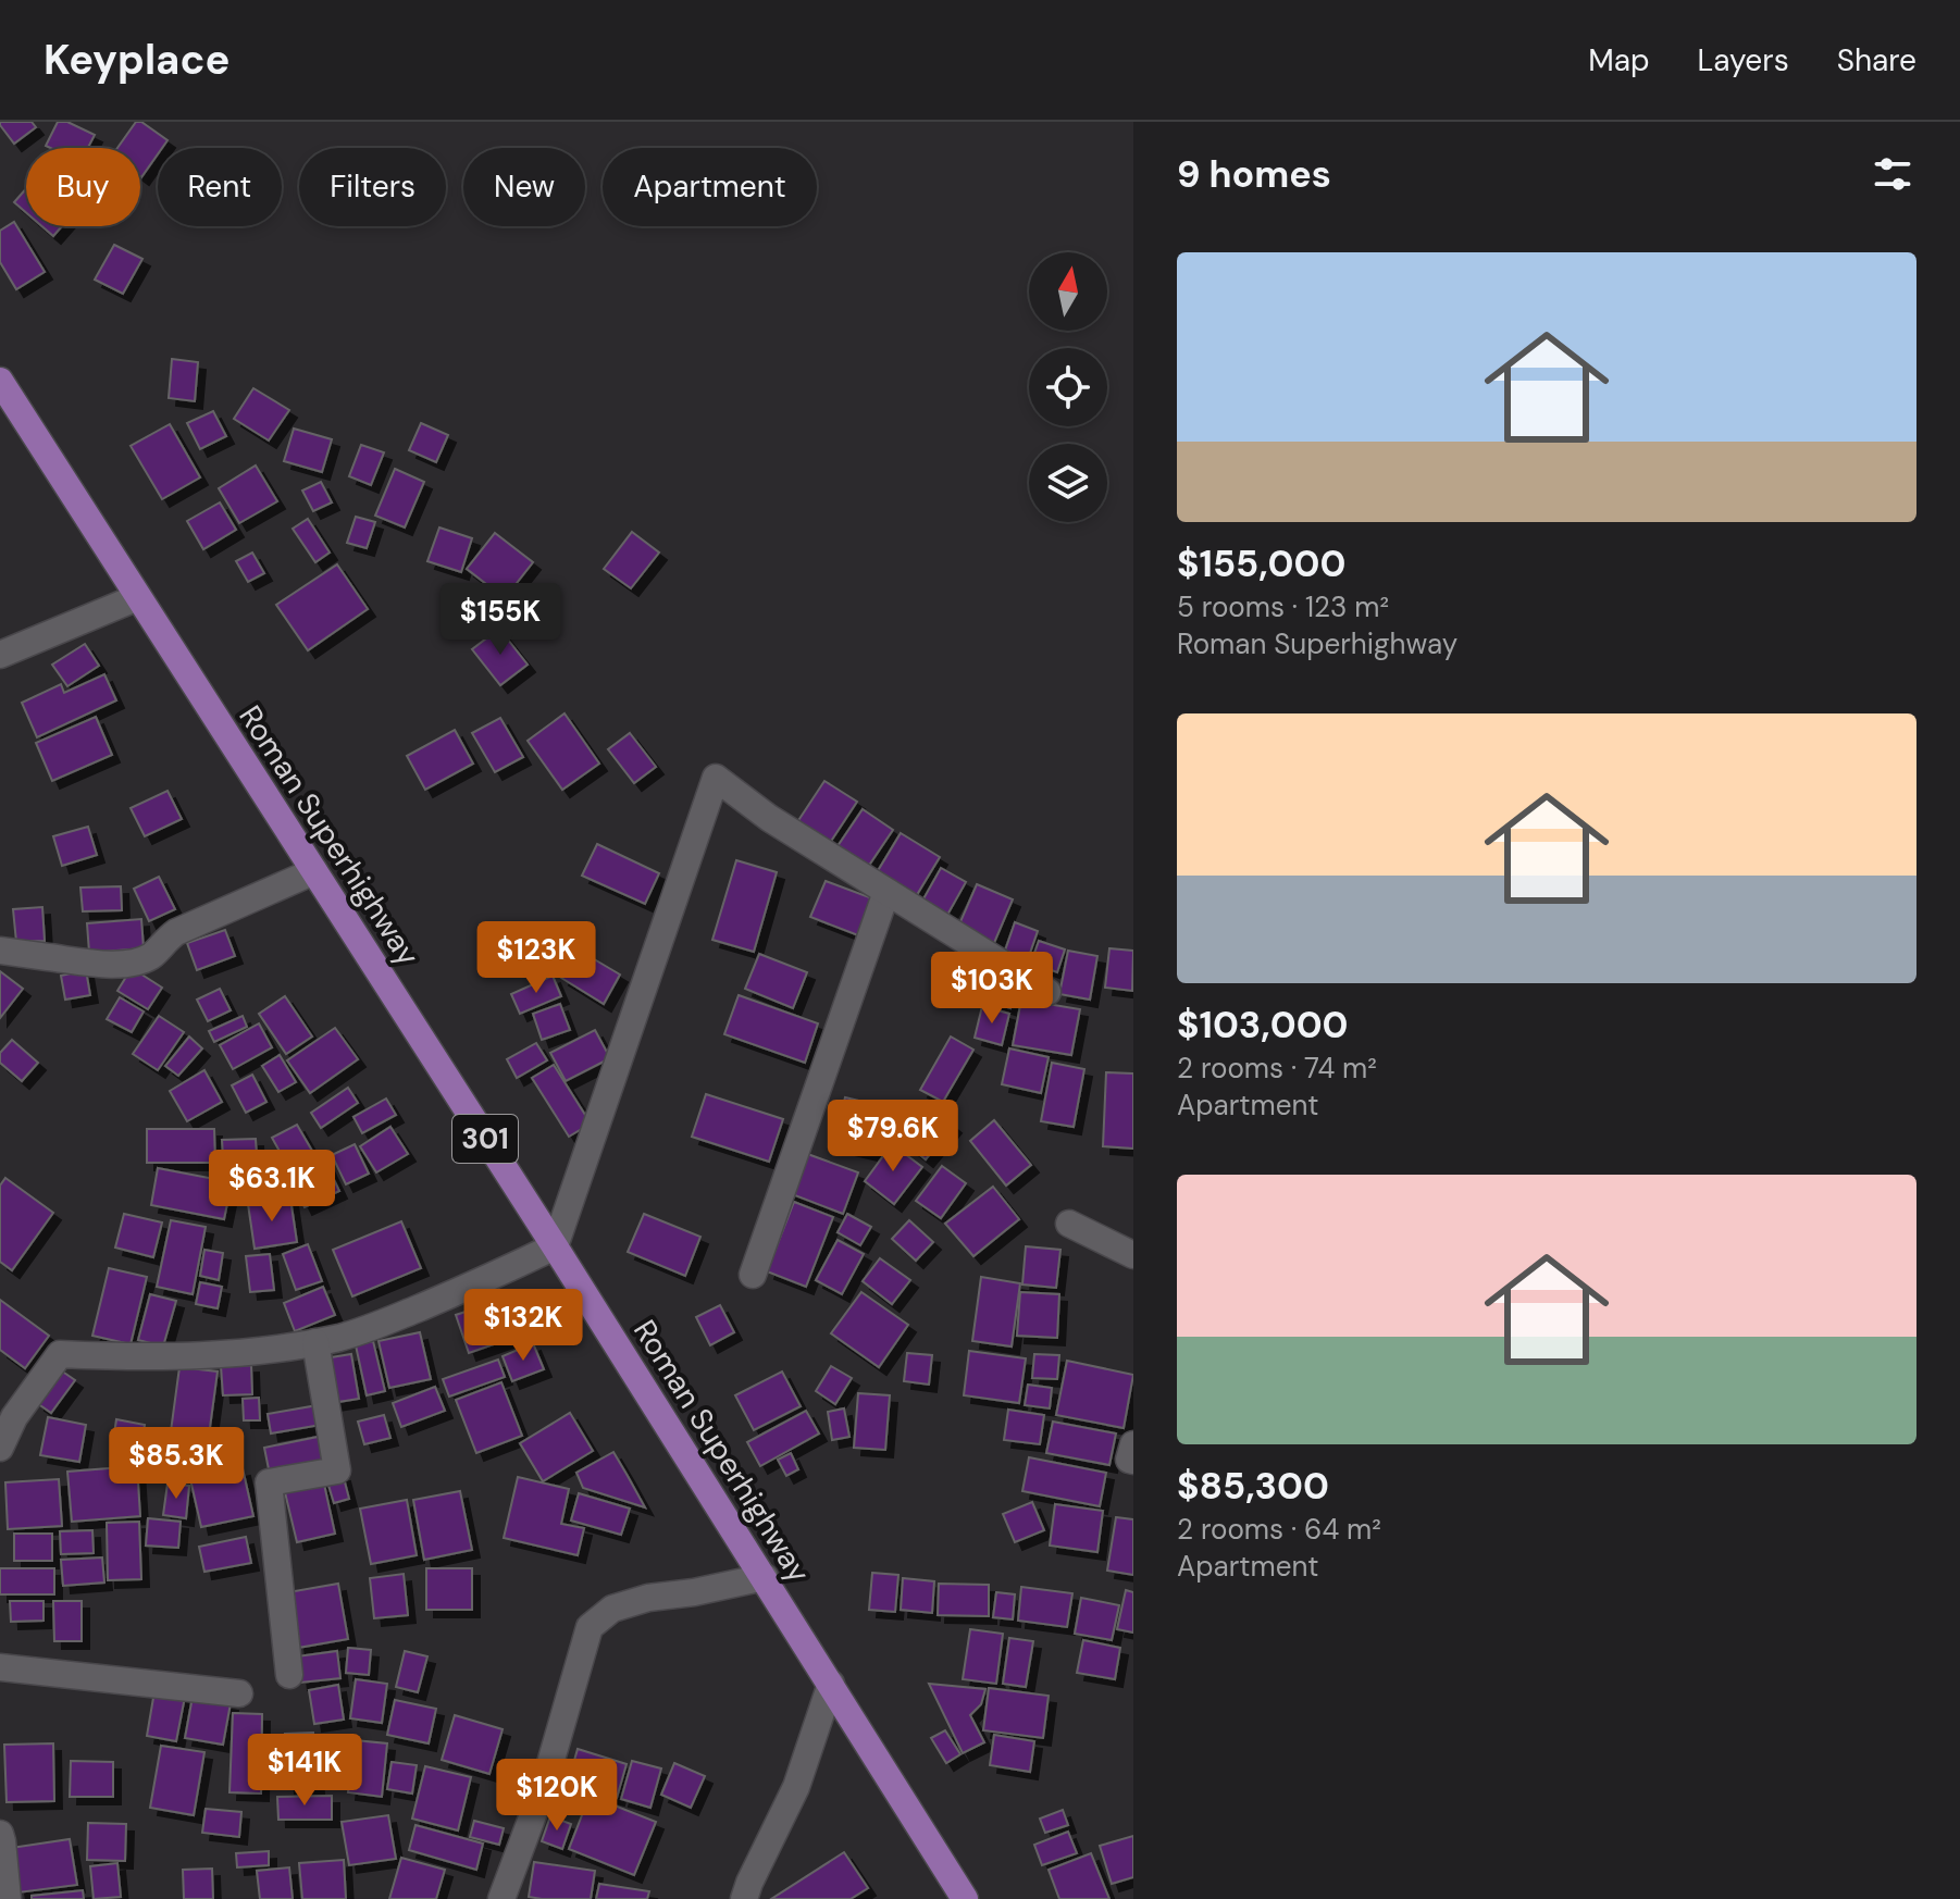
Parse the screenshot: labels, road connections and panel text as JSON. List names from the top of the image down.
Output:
{
  "streets": {
    "main road": ["Roman Superhighway", "301"]
  },
  "north": "top",
  "page": {
    "header": "Keyplace",
    "nav": ["Map", "Layers", "Share"],
    "heading": "9 homes",
    "chip": [
      "Buy",
      "Rent",
      "Filters",
      "New",
      "Apartment"
    ],
    "list": [
      {
        "name": "$155,000",
        "note": "5 rooms · 123 m² · Roman Superhighway"
      },
      {
        "name": "$103,000",
        "note": "2 rooms · 74 m² · Apartment"
      },
      {
        "name": "$85,300",
        "note": "2 rooms · 64 m² · Apartment"
      }
    ],
    "price": [
      "$155K",
      "$123K",
      "$103K",
      "$79.6K",
      "$63.1K",
      "$132K",
      "$85.3K",
      "$141K",
      "$120K"
    ]
  }
}
